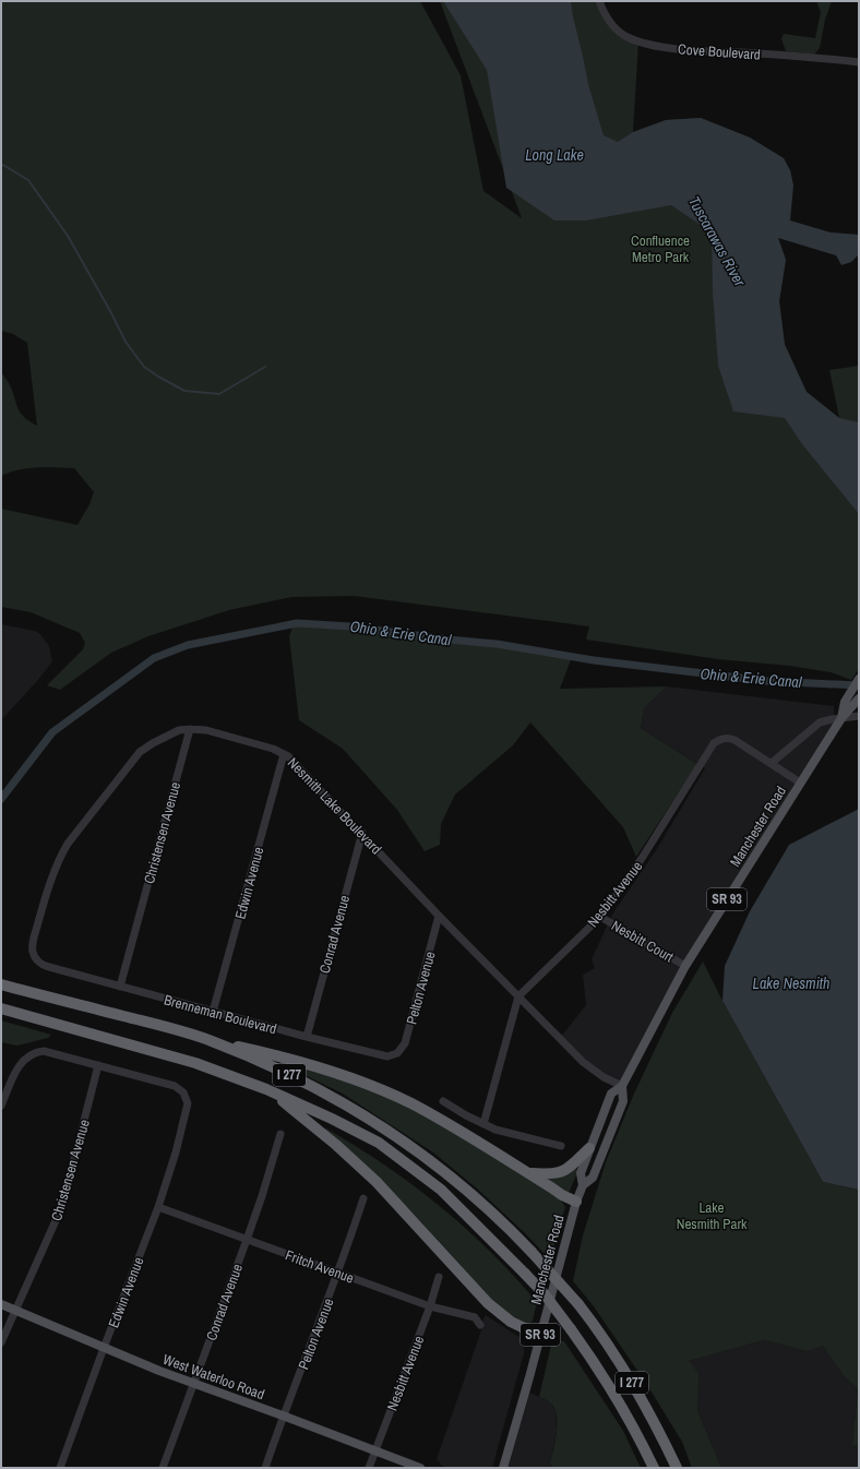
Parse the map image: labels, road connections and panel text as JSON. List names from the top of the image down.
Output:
{
  "streets": {
    "highway": ["I 277"],
    "main road": ["Manchester Road", "SR 93", "West Waterloo Road"],
    "street": [
      "Cove Boulevard",
      "Nesmith Lake Boulevard",
      "Christensen Avenue",
      "Edwin Avenue",
      "Nesbitt Avenue",
      "Conrad Avenue",
      "Nesbitt Court",
      "Pelton Avenue",
      "Brenneman Boulevard",
      "Fritch Avenue"
    ]
  },
  "crossings": [
    ["Nesmith Lake Boulevard", "Manchester Road"],
    ["Nesmith Lake Boulevard", "Christensen Avenue"],
    ["Nesmith Lake Boulevard", "Edwin Avenue"],
    ["Nesmith Lake Boulevard", "Nesbitt Avenue"],
    ["Nesmith Lake Boulevard", "Conrad Avenue"],
    ["Nesmith Lake Boulevard", "Pelton Avenue"],
    ["Nesmith Lake Boulevard", "Brenneman Boulevard"],
    ["Manchester Road", "Nesbitt Avenue"],
    ["Manchester Road", "Nesbitt Court"],
    ["Christensen Avenue", "Edwin Avenue"],
    ["Christensen Avenue", "Brenneman Boulevard"],
    ["Christensen Avenue", "West Waterloo Road"],
    ["Edwin Avenue", "Brenneman Boulevard"],
    ["Edwin Avenue", "Fritch Avenue"],
    ["Edwin Avenue", "West Waterloo Road"],
    ["Nesbitt Avenue", "Nesbitt Court"],
    ["Nesbitt Avenue", "Fritch Avenue"],
    ["Nesbitt Avenue", "West Waterloo Road"],
    ["Conrad Avenue", "Brenneman Boulevard"],
    ["Conrad Avenue", "Fritch Avenue"],
    ["Conrad Avenue", "West Waterloo Road"],
    ["Pelton Avenue", "Brenneman Boulevard"],
    ["Pelton Avenue", "Fritch Avenue"],
    ["Pelton Avenue", "West Waterloo Road"]
  ],
  "water": [
    "Long Lake",
    "Tuscarawas River",
    "Ohio & Erie Canal",
    "Lake Nesmith"
  ],
  "parks": ["Confluence Metro Park", "Lake Nesmith Park"]
}
